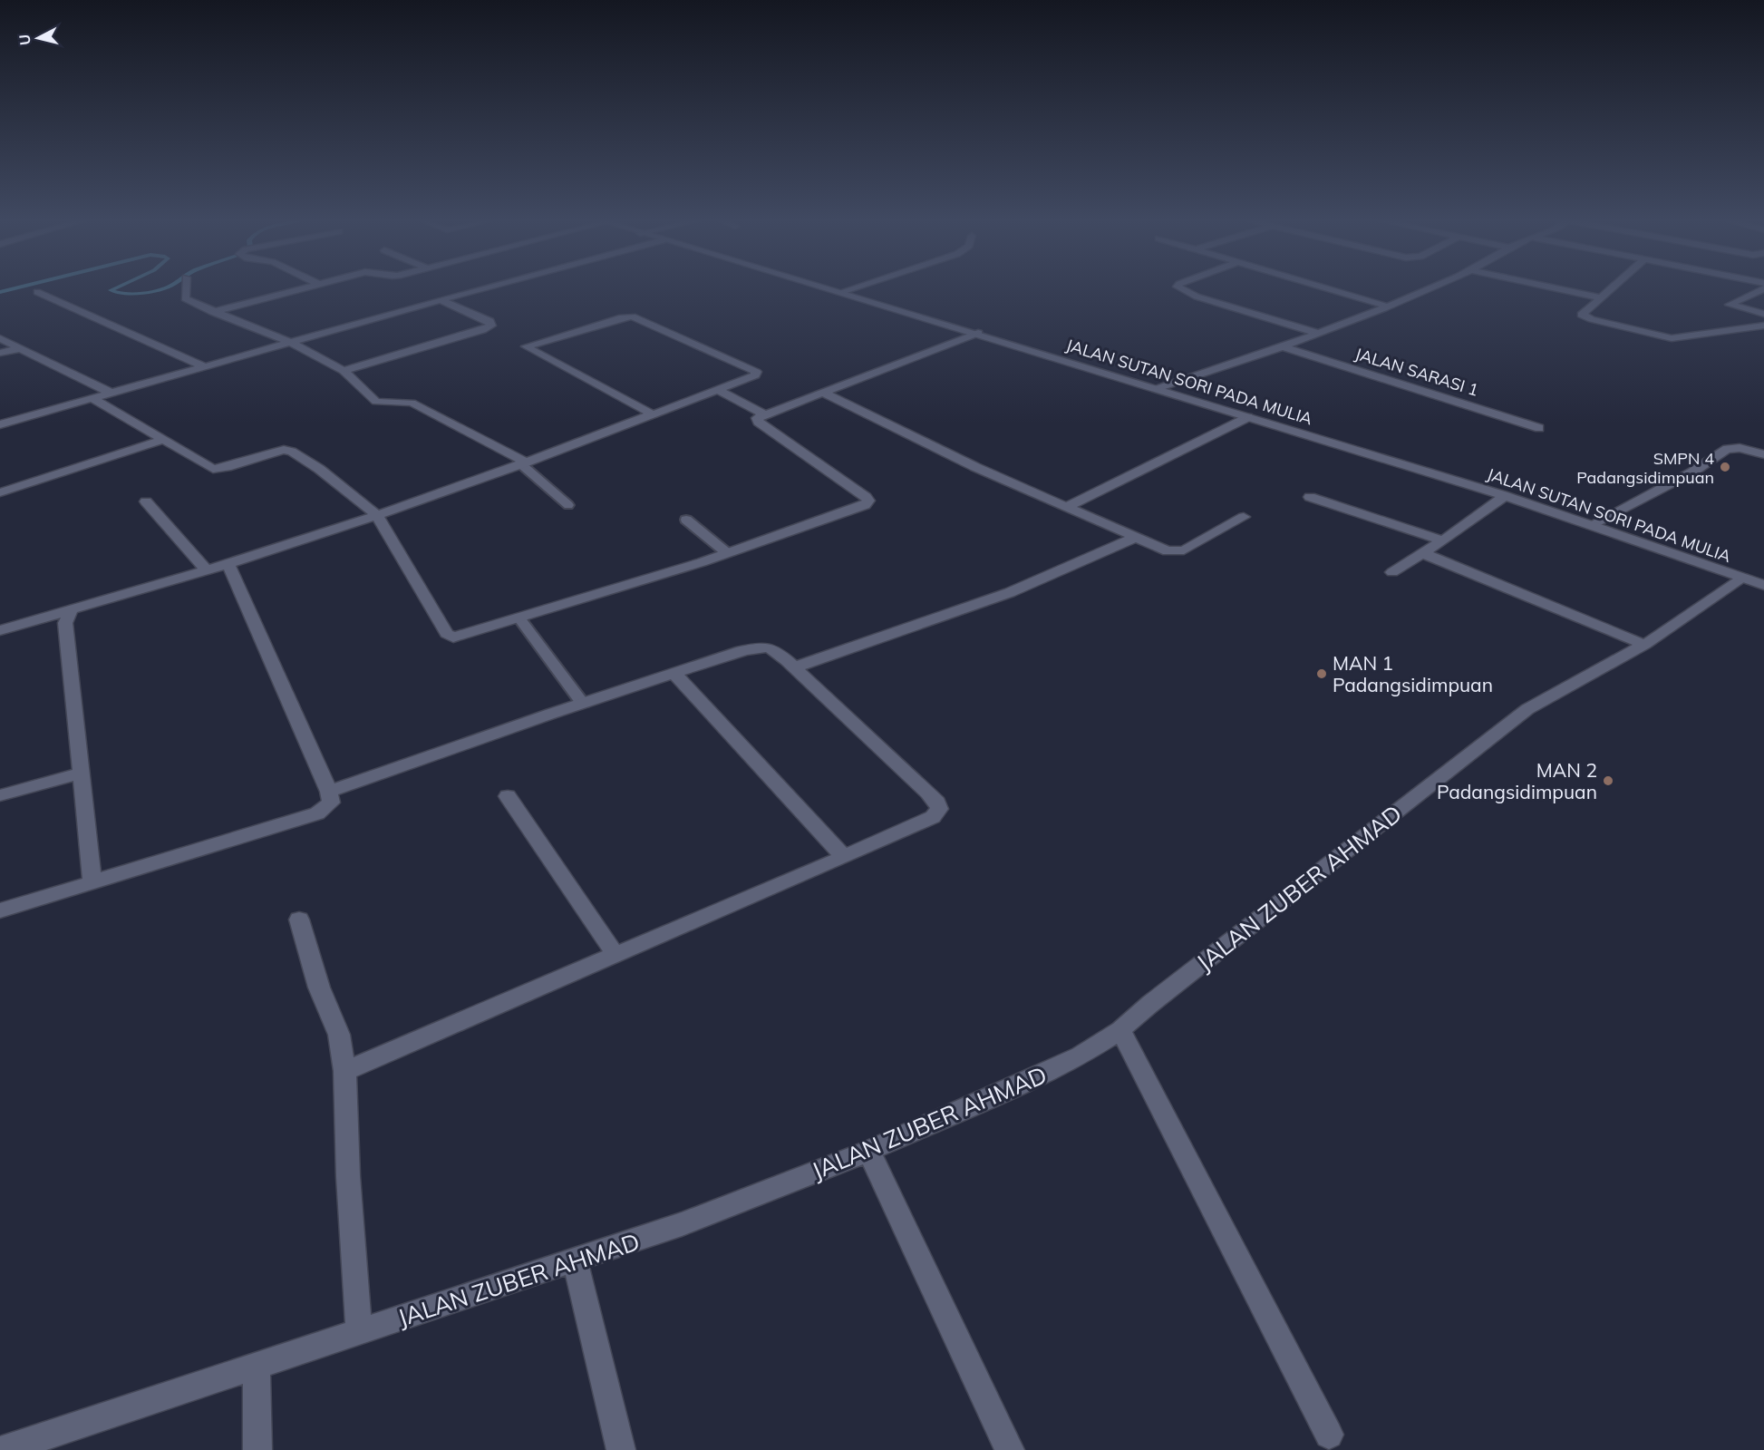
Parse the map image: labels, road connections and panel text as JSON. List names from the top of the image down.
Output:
{
  "streets": {
    "street": ["JALAN SARASI 1", "JALAN SUTAN SORI PADA MULIA", "JALAN ZUBER AHMAD"]
  },
  "crossings": [
    ["JALAN SUTAN SORI PADA MULIA", "JALAN ZUBER AHMAD"]
  ],
  "places": ["SMPN 4 Padangsidimpuan", "MAN 1 Padangsidimpuan", "MAN 2 Padangsidimpuan"],
  "north": "left"
}
